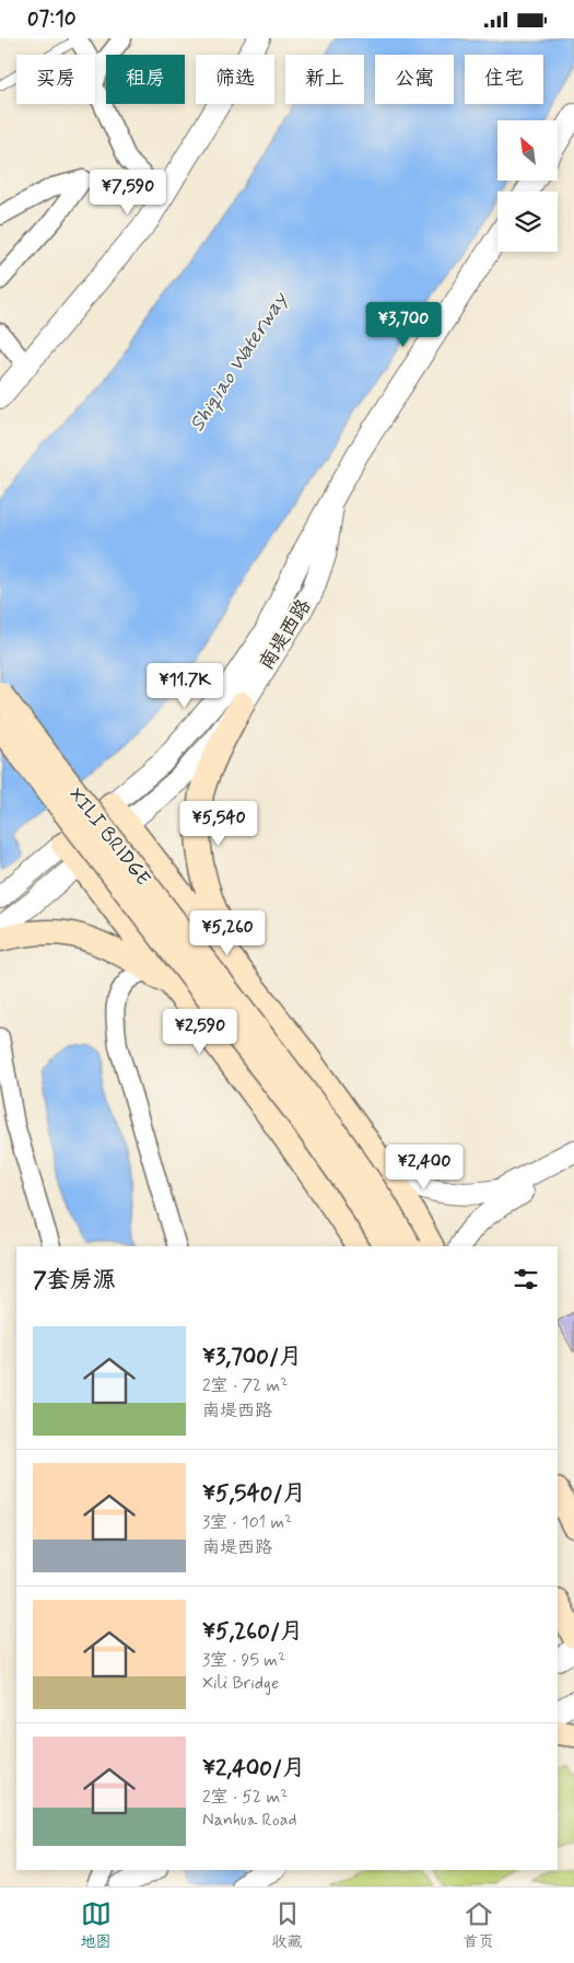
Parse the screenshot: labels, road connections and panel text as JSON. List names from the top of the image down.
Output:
{
  "streets": {
    "main road": ["XILI BRIDGE"],
    "street": ["南堤西路"]
  },
  "water": ["Shiqiao Waterway"],
  "north": "top left",
  "page": {
    "status": "07:10",
    "chip": [
      "买房",
      "租房",
      "筛选",
      "新上",
      "公寓",
      "住宅"
    ],
    "price": [
      "¥7,590",
      "¥3,700",
      "¥11.7K",
      "¥5,540",
      "¥5,260",
      "¥2,590",
      "¥2,400"
    ],
    "heading": "7套房源",
    "list": [
      {
        "name": "¥3,700/月",
        "note": "2室 · 72 m² · 南堤西路"
      },
      {
        "name": "¥5,540/月",
        "note": "3室 · 101 m² · 南堤西路"
      },
      {
        "name": "¥5,260/月",
        "note": "3室 · 95 m² · Xili Bridge"
      },
      {
        "name": "¥2,400/月",
        "note": "2室 · 52 m² · Nanhua Road"
      }
    ],
    "tabs": ["地图", "收藏", "首页"]
  }
}
